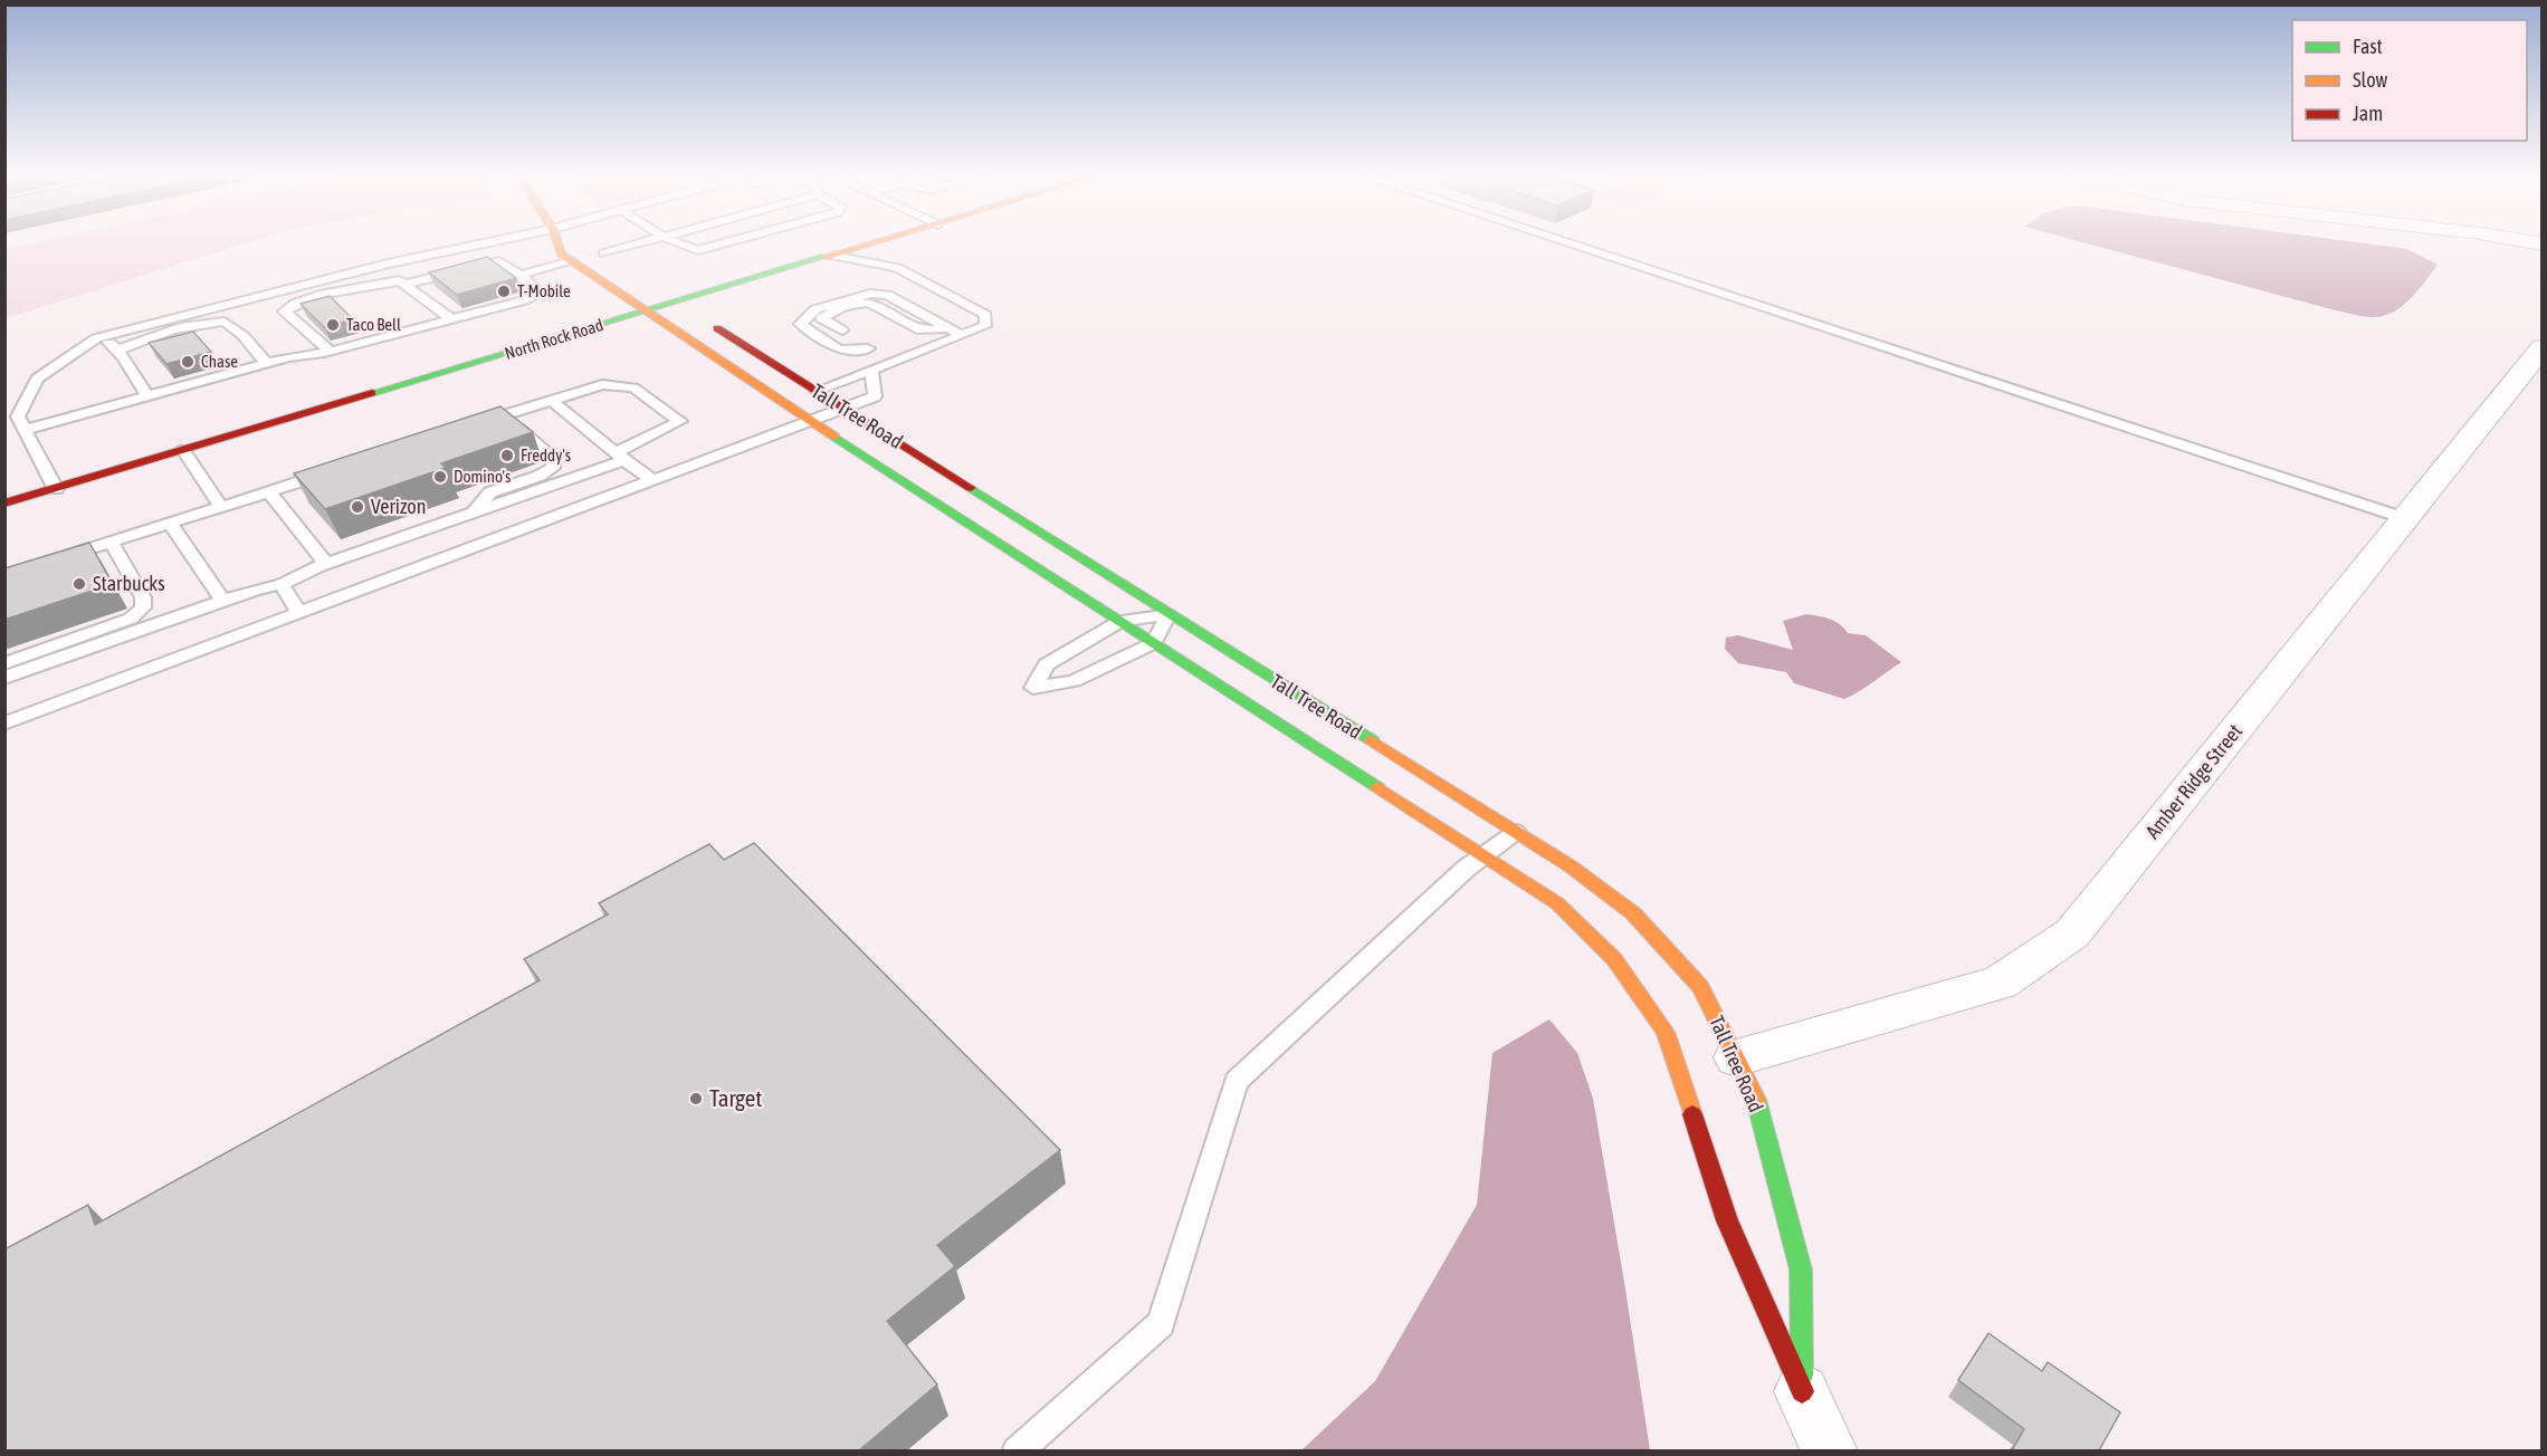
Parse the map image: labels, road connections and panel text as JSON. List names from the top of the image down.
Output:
{
  "streets": {
    "street": ["North Rock Road", "Tall Tree Road", "Amber Ridge Street"]
  },
  "crossings": [
    ["North Rock Road", "Tall Tree Road"],
    ["Tall Tree Road", "Amber Ridge Street"]
  ],
  "places": [
    "T-Mobile",
    "Taco Bell",
    "Chase",
    "Freddy's",
    "Domino's",
    "Verizon",
    "Starbucks",
    "Target"
  ],
  "legend": ["Fast", "Slow", "Jam"]
}
